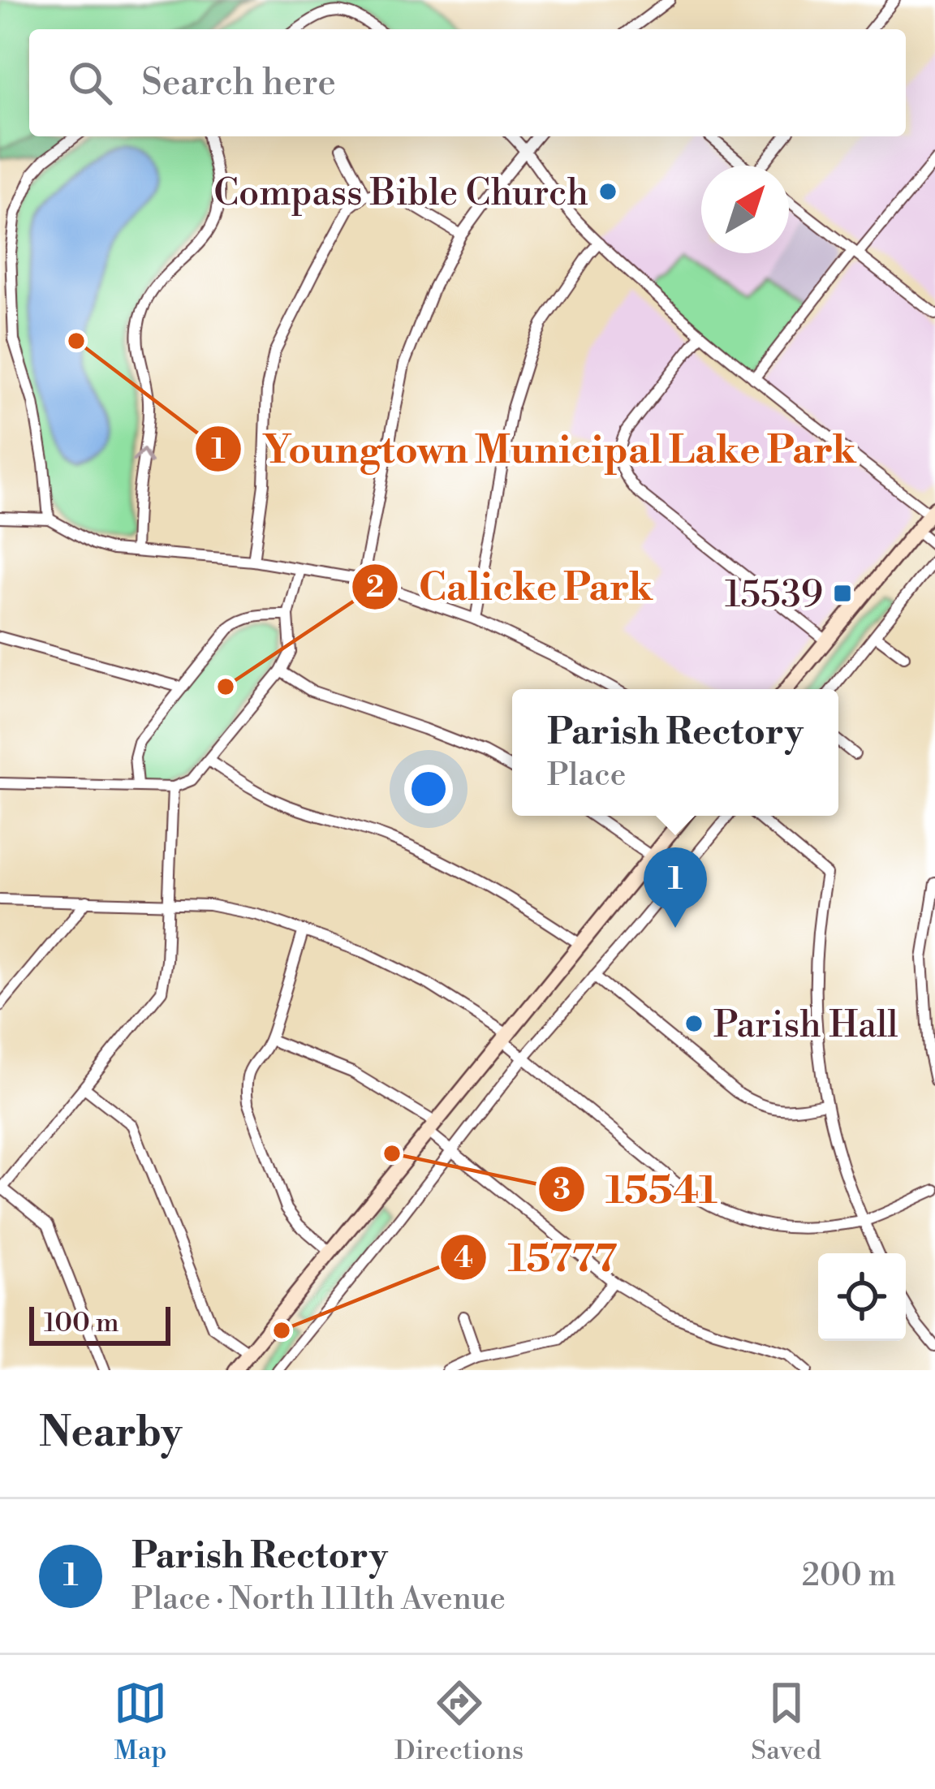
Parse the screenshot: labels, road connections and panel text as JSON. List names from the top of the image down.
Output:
{
  "places": {
    "other": [
      "Compass Bible Church",
      "Youngtown Municipal Lake Park",
      "Calicke Park",
      "Parish Hall",
      "15541",
      "15777"
    ],
    "transit": ["15539"]
  },
  "scale_bar": "100 m",
  "north": "top right",
  "page": {
    "search": "Search here",
    "popup": ["Parish Rectory", "Place"],
    "pins": "1",
    "scale": "100 m",
    "heading": "Nearby",
    "list": [
      {
        "mark": "1",
        "name": "Parish Rectory",
        "note": "Place · North 111th Avenue",
        "value": "200 m"
      }
    ],
    "nav": ["Map", "Directions", "Saved"]
  }
}
